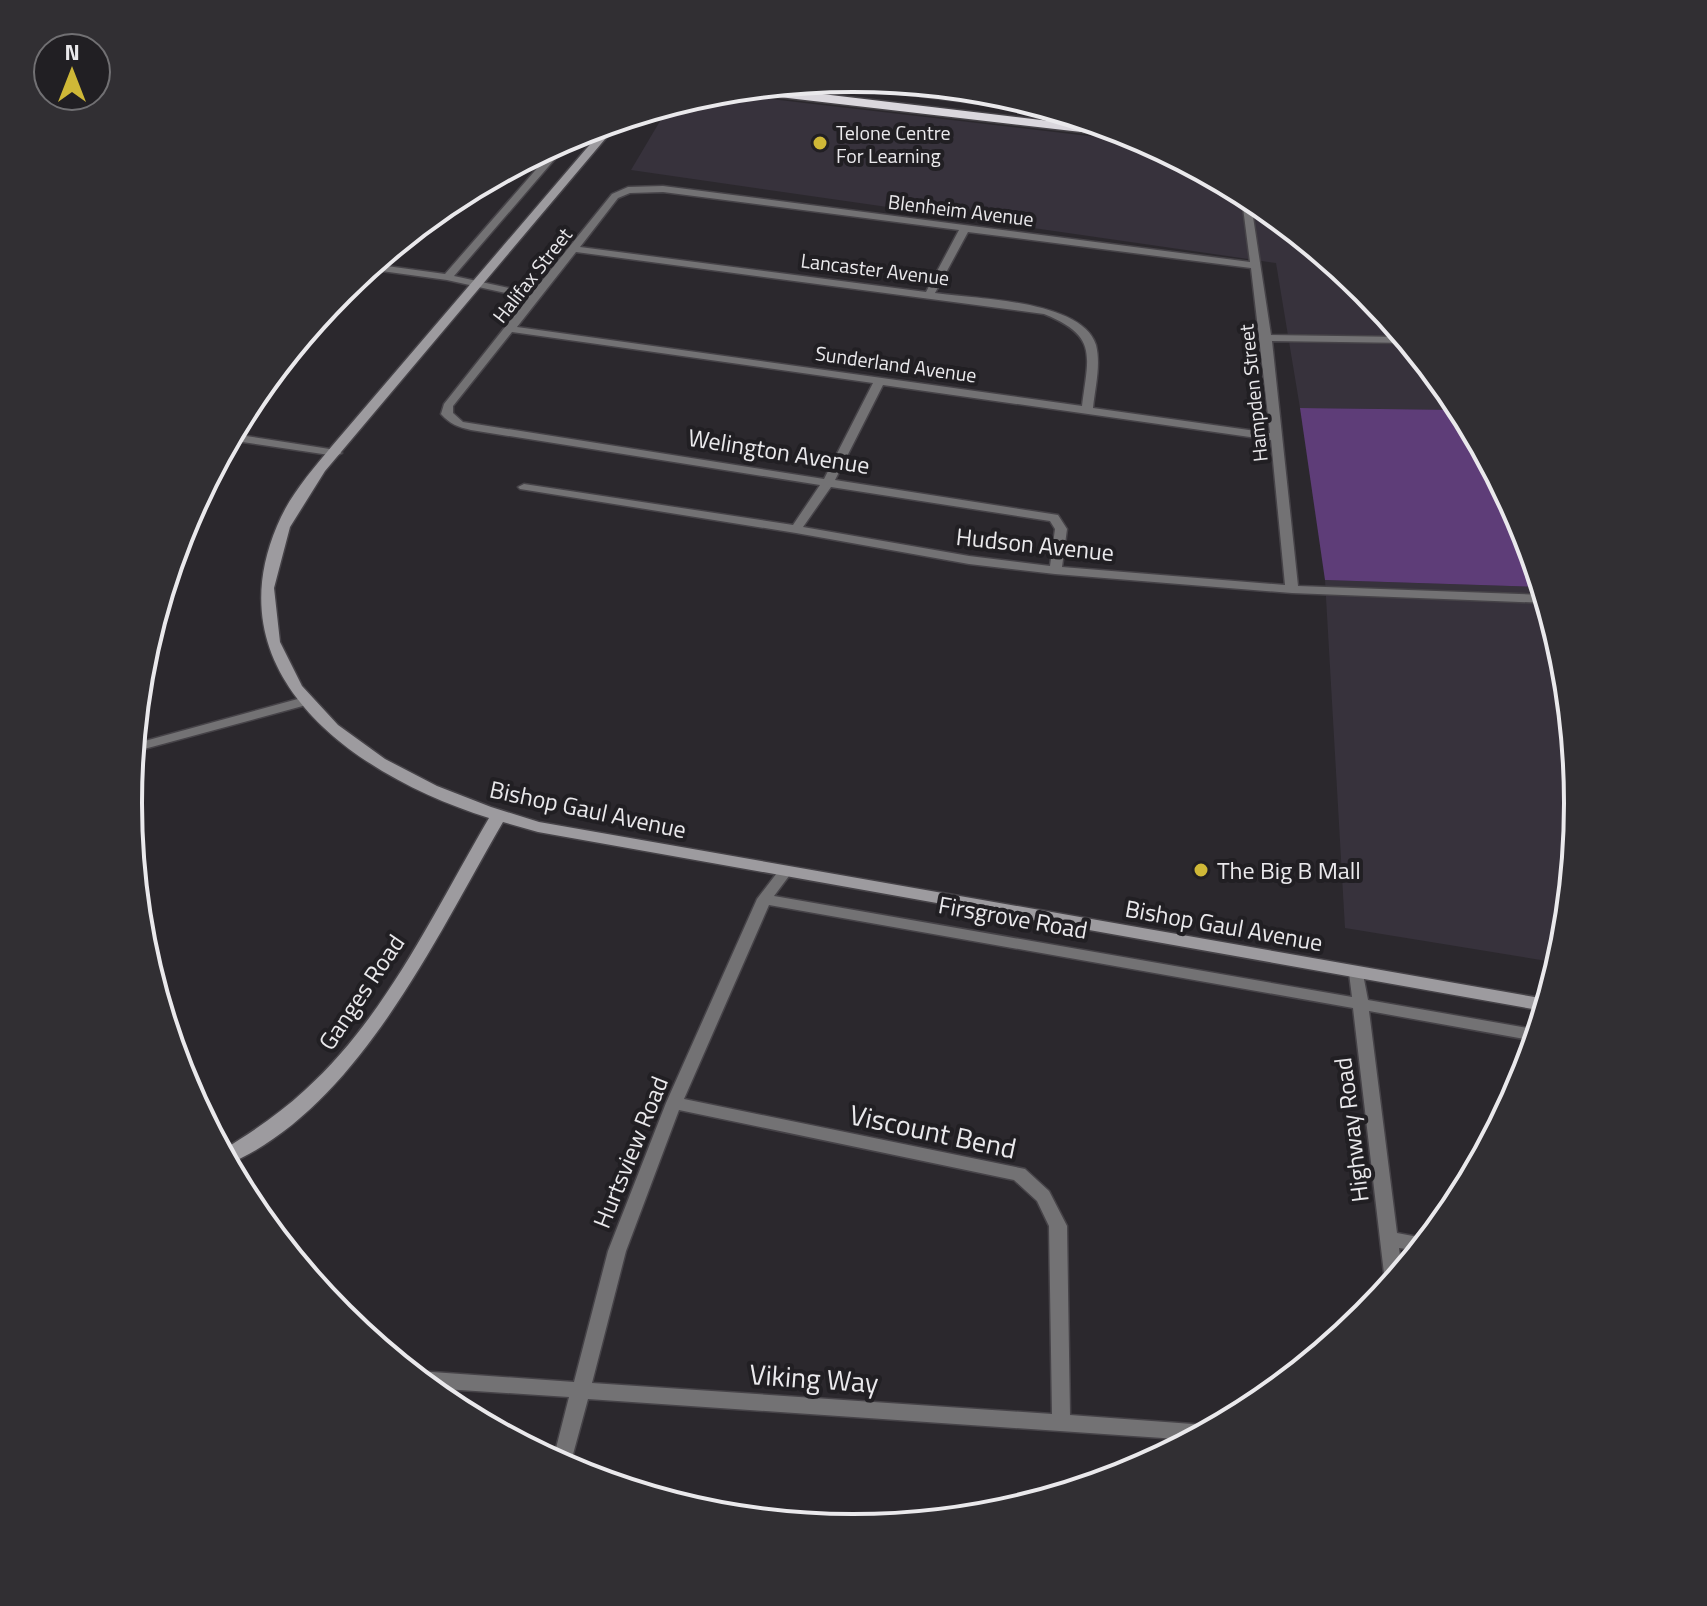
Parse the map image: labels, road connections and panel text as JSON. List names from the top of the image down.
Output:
{
  "streets": {
    "main road": ["Bishop Gaul Avenue", "Ganges Road"],
    "street": [
      "Blenheim Avenue",
      "Lancaster Avenue",
      "Halifax Street",
      "Sunderland Avenue",
      "Hampden Street",
      "Welington Avenue",
      "Hudson Avenue",
      "Firsgrove Road",
      "Highway Road",
      "Viscount Bend",
      "Hurtsview Road",
      "Viking Way"
    ]
  },
  "crossings": [
    ["Blenheim Avenue", "Halifax Street"],
    ["Blenheim Avenue", "Hampden Street"],
    ["Lancaster Avenue", "Halifax Street"],
    ["Lancaster Avenue", "Sunderland Avenue"],
    ["Halifax Street", "Sunderland Avenue"],
    ["Halifax Street", "Welington Avenue"],
    ["Sunderland Avenue", "Hampden Street"],
    ["Hampden Street", "Hudson Avenue"],
    ["Welington Avenue", "Hudson Avenue"],
    ["Bishop Gaul Avenue", "Ganges Road"],
    ["Bishop Gaul Avenue", "Highway Road"],
    ["Bishop Gaul Avenue", "Hurtsview Road"],
    ["Firsgrove Road", "Highway Road"],
    ["Firsgrove Road", "Hurtsview Road"],
    ["Viscount Bend", "Hurtsview Road"],
    ["Viscount Bend", "Viking Way"],
    ["Hurtsview Road", "Viking Way"]
  ],
  "places": ["Telone Centre For Learning", "The Big B Mall"],
  "north": "top"
}
